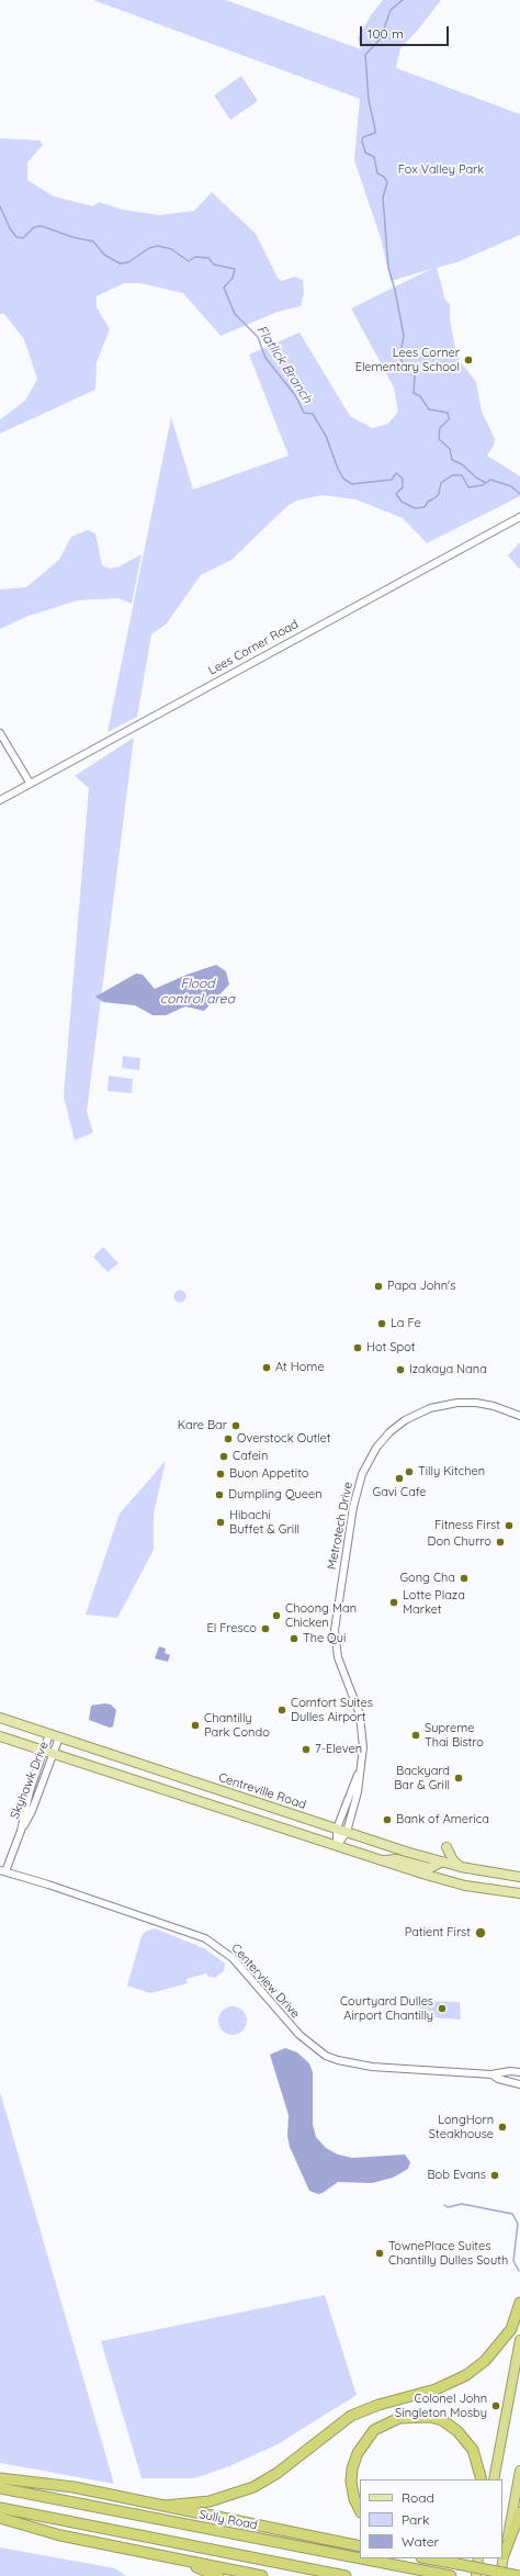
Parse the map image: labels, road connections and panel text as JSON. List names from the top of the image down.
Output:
{
  "streets": {
    "highway": ["Sully Road"],
    "main road": ["Centreville Road"],
    "street": [
      "Lees Corner Road",
      "Metrotech Drive",
      "Skyhawk Drive",
      "Centerview Drive"
    ]
  },
  "crossings": [
    ["Metrotech Drive", "Centreville Road"],
    ["Skyhawk Drive", "Centreville Road"],
    ["Skyhawk Drive", "Centerview Drive"]
  ],
  "water": ["Flatlick Branch", "Flood control area"],
  "parks": ["Fox Valley Park"],
  "places": [
    "Lees Corner Elementary School",
    "Papa John's",
    "La Fe",
    "Hot Spot",
    "At Home",
    "Izakaya Nana",
    "Kare Bar",
    "Overstock Outlet",
    "Cafein",
    "Tilly Kitchen",
    "Buon Appetito",
    "Gavi Cafe",
    "Dumpling Queen",
    "Hibachi Buffet & Grill",
    "Fitness First",
    "Don Churro",
    "Gong Cha",
    "Lotte Plaza Market",
    "Choong Man Chicken",
    "El Fresco",
    "The Qui",
    "Comfort Suites Dulles Airport",
    "Chantilly Park Condo",
    "Supreme Thai Bistro",
    "7-Eleven",
    "Backyard Bar & Grill",
    "Bank of America",
    "Patient First",
    "Courtyard Dulles Airport Chantilly",
    "LongHorn Steakhouse",
    "Bob Evans",
    "TownePlace Suites Chantilly Dulles South",
    "Colonel John Singleton Mosby"
  ],
  "legend": ["Road", "Park", "Water"],
  "scale_bar": "100 m"
}
